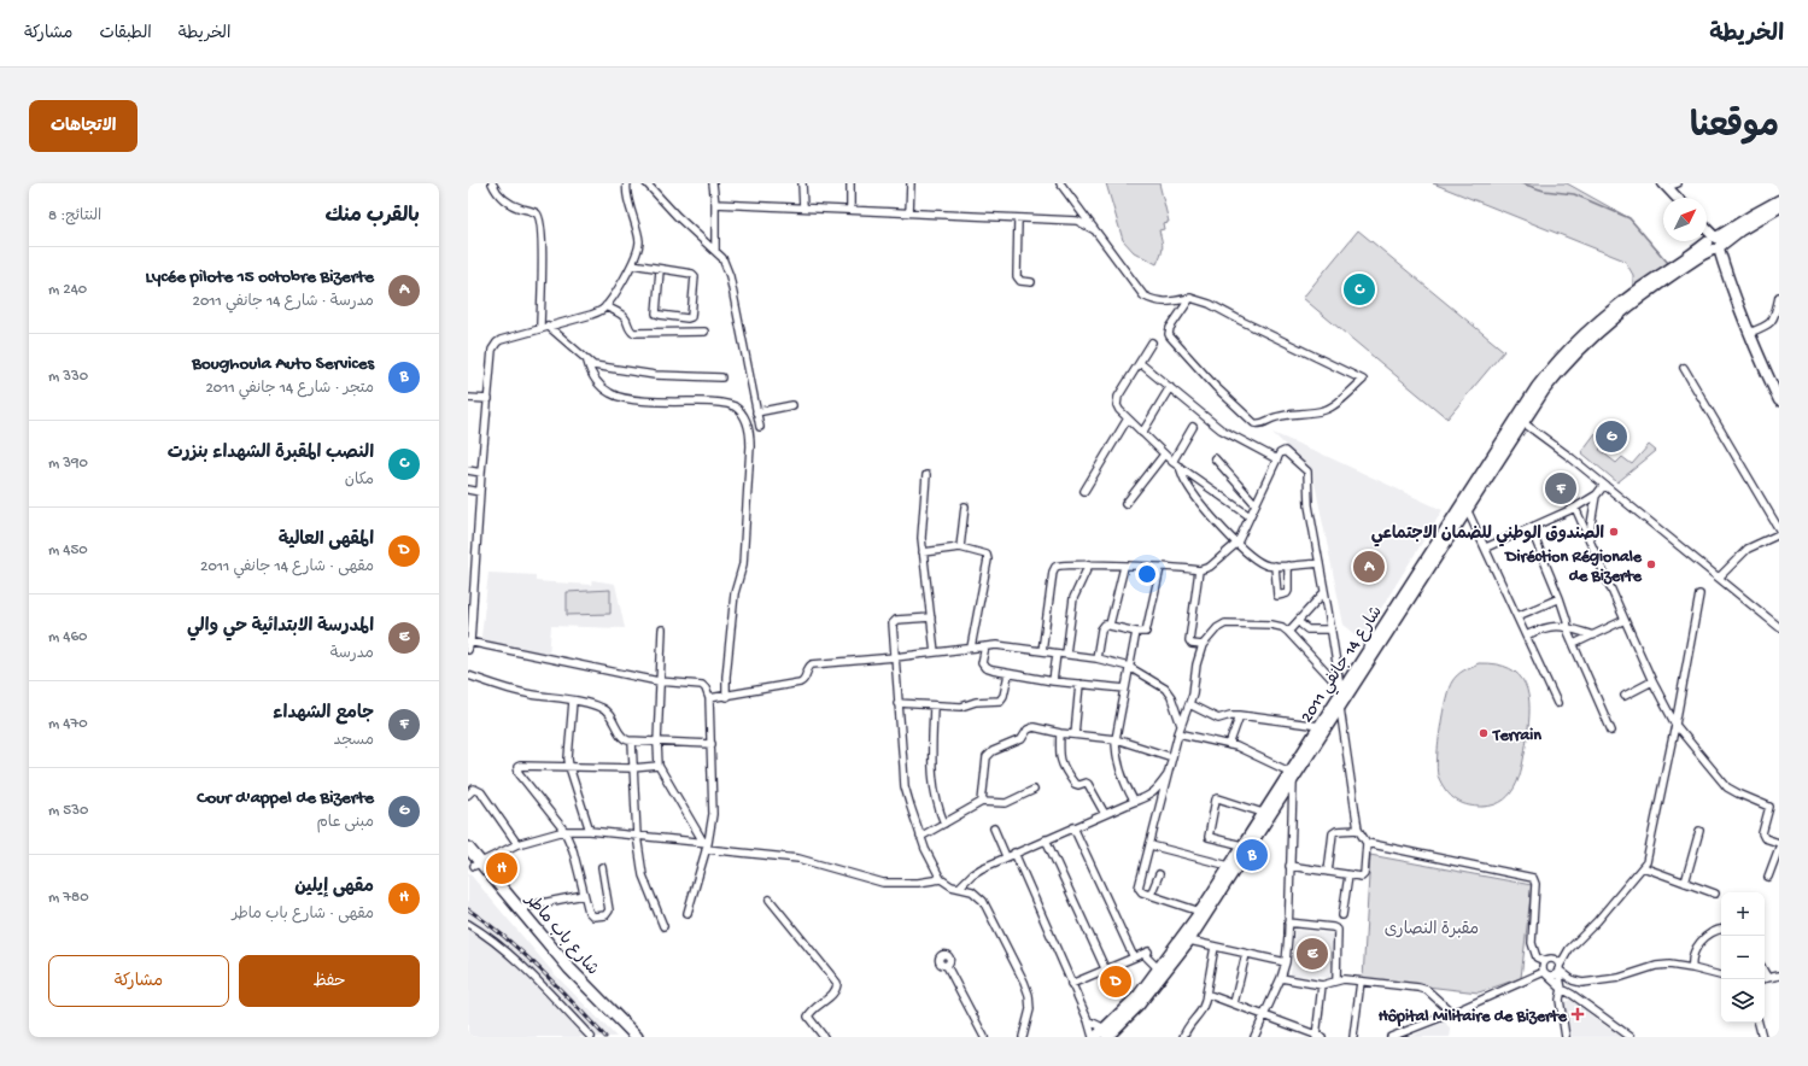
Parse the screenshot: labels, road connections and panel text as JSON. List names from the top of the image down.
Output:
{
  "streets": {
    "main road": ["شارع 14 جانفي 2011", "شارع باب ماطر"]
  },
  "parks": ["مقبرة النصارى"],
  "places": {
    "other": ["الصندوق الوطني للضمان الاجتماعي", "Diréction Régionale de Bizerte", "Terrain"],
    "health": ["Hôpital Militaire de Bizerte"]
  },
  "north": "top right",
  "page": {
    "header": "الخريطة",
    "nav": ["الخريطة", "الطبقات", "مشاركة"],
    "title": "موقعنا",
    "buttons": [
      "الاتجاهات",
      ["حفظ", "مشاركة"]
    ],
    "heading": ["بالقرب منك", "النتائج: 8"],
    "list": [
      {
        "mark": "A",
        "name": "Lycée pilote 15 octobre Bizerte",
        "note": "مدرسة · شارع 14 جانفي 2011",
        "value": "240 m"
      },
      {
        "mark": "B",
        "name": "Boughoula Auto Services",
        "note": "متجر · شارع 14 جانفي 2011",
        "value": "330 m"
      },
      {
        "mark": "C",
        "name": "النصب المقبرة الشهداء بنزرت",
        "note": "مكان",
        "value": "390 m"
      },
      {
        "mark": "D",
        "name": "المقهى العالية",
        "note": "مقهى · شارع 14 جانفي 2011",
        "value": "450 m"
      },
      {
        "mark": "E",
        "name": "المدرسة الابتدائية حي والي",
        "note": "مدرسة",
        "value": "460 m"
      },
      {
        "mark": "F",
        "name": "جامع الشهداء",
        "note": "مسجد",
        "value": "470 m"
      },
      {
        "mark": "G",
        "name": "Cour d'appel de Bizerte",
        "note": "مبنى عام",
        "value": "530 m"
      },
      {
        "mark": "H",
        "name": "مقهى إيلين",
        "note": "مقهى · شارع باب ماطر",
        "value": "780 m"
      }
    ],
    "pins": [
      "C",
      "G",
      "F",
      "A",
      "B",
      "H",
      "E",
      "D"
    ],
    "map_buttons": ["+", "−"]
  }
}
